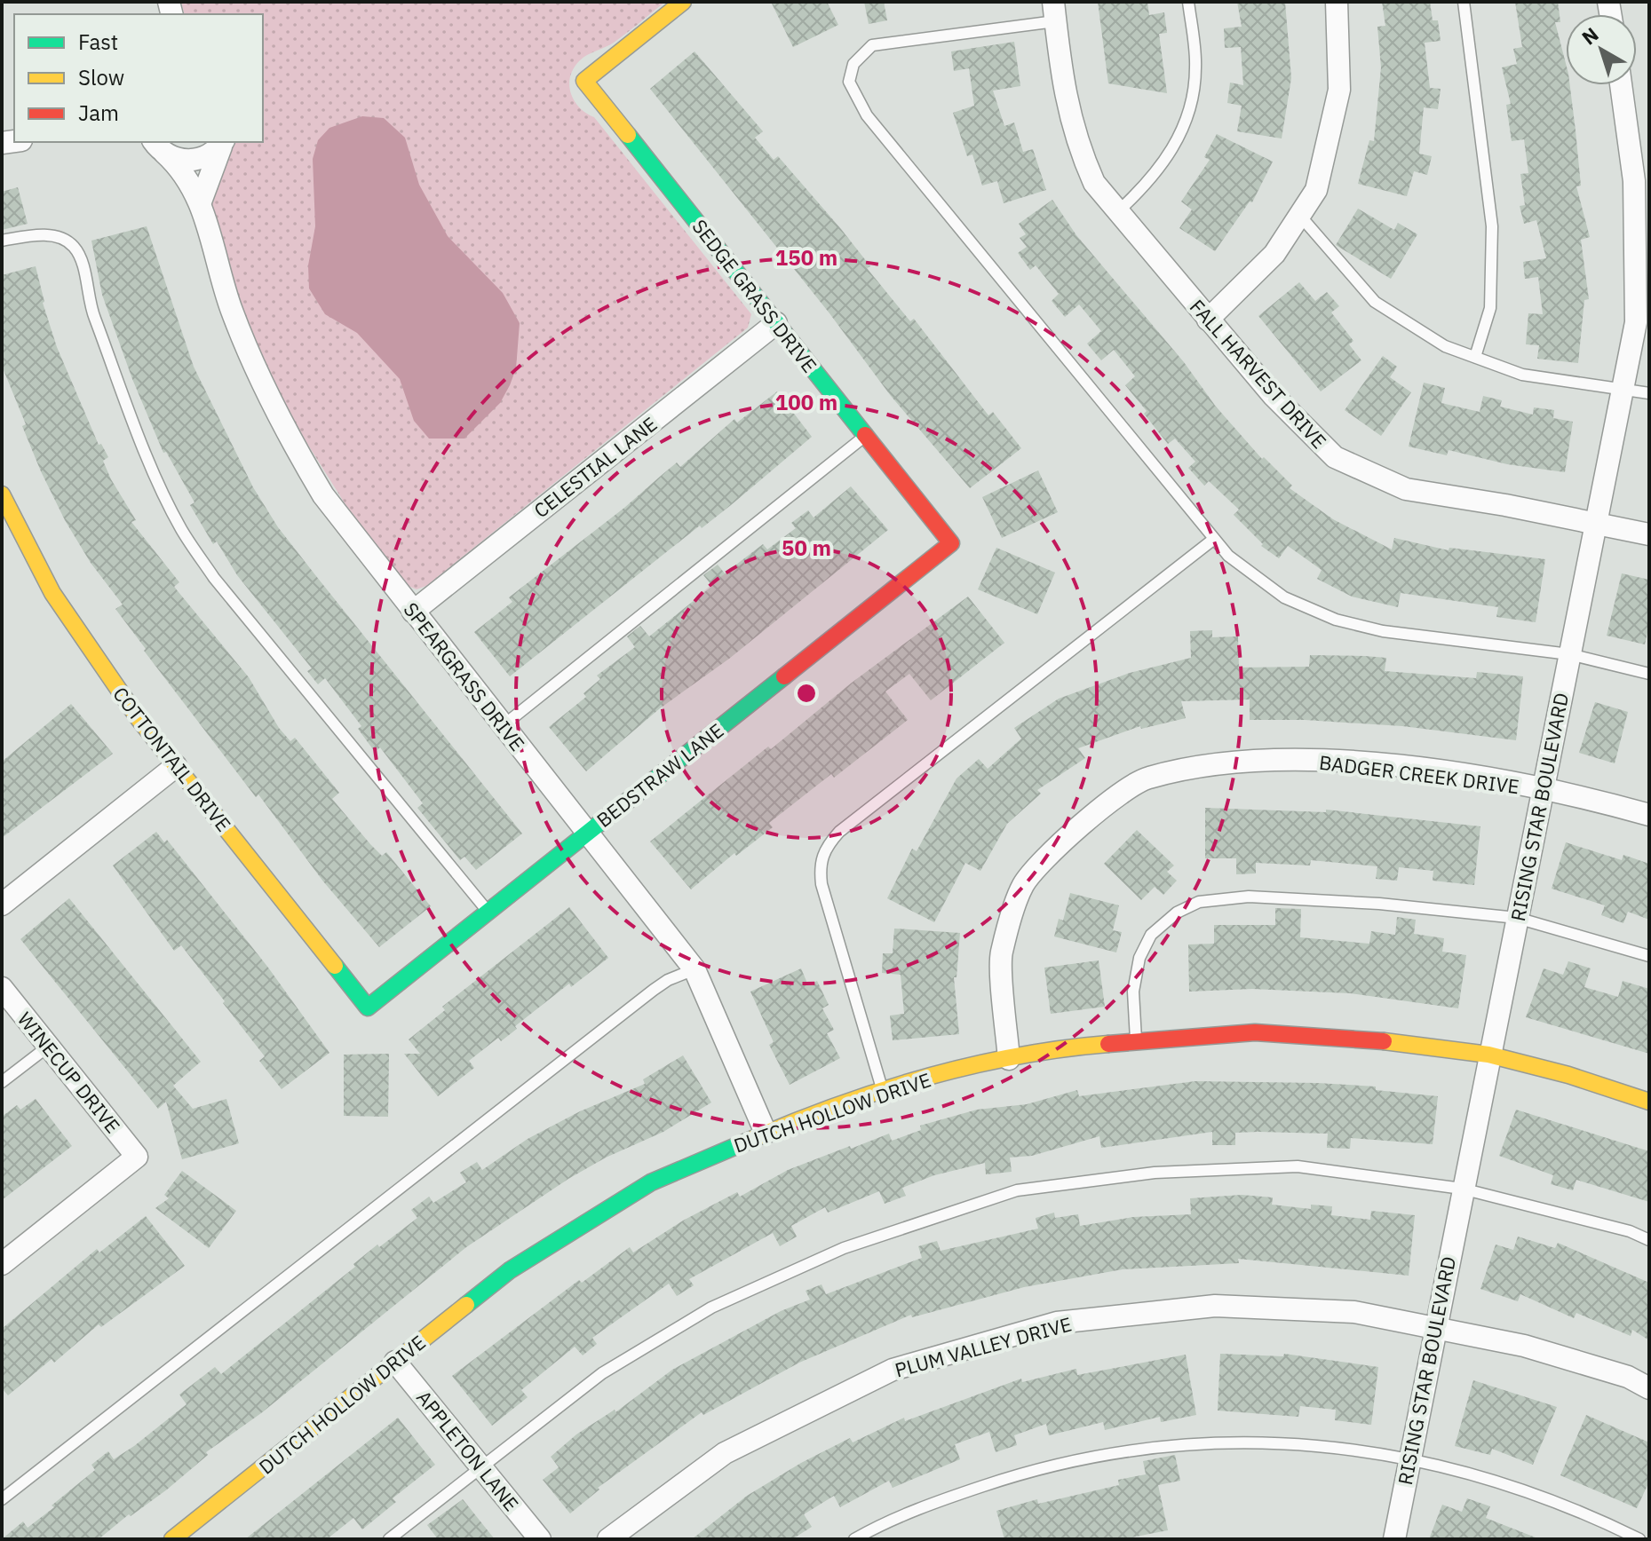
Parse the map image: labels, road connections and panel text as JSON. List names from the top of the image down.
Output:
{
  "streets": {
    "street": [
      "SEDGE GRASS DRIVE",
      "FALL HARVEST DRIVE",
      "CELESTIAL LANE",
      "SPEARGRASS DRIVE",
      "COTTONTAIL DRIVE",
      "BADGER CREEK DRIVE",
      "BEDSTRAW LANE",
      "RISING STAR BOULEVARD",
      "WINECUP DRIVE",
      "DUTCH HOLLOW DRIVE",
      "PLUM VALLEY DRIVE",
      "APPLETON LANE"
    ]
  },
  "crossings": [
    ["SEDGE GRASS DRIVE", "CELESTIAL LANE"],
    ["SEDGE GRASS DRIVE", "BEDSTRAW LANE"],
    ["FALL HARVEST DRIVE", "RISING STAR BOULEVARD"],
    ["CELESTIAL LANE", "SPEARGRASS DRIVE"],
    ["SPEARGRASS DRIVE", "BEDSTRAW LANE"],
    ["SPEARGRASS DRIVE", "DUTCH HOLLOW DRIVE"],
    ["COTTONTAIL DRIVE", "BEDSTRAW LANE"],
    ["BADGER CREEK DRIVE", "RISING STAR BOULEVARD"],
    ["BADGER CREEK DRIVE", "DUTCH HOLLOW DRIVE"],
    ["RISING STAR BOULEVARD", "DUTCH HOLLOW DRIVE"],
    ["RISING STAR BOULEVARD", "PLUM VALLEY DRIVE"],
    ["DUTCH HOLLOW DRIVE", "APPLETON LANE"]
  ],
  "legend": ["Fast", "Slow", "Jam"],
  "north": "top left",
  "rings": ["150 m", "100 m", "50 m"]
}
